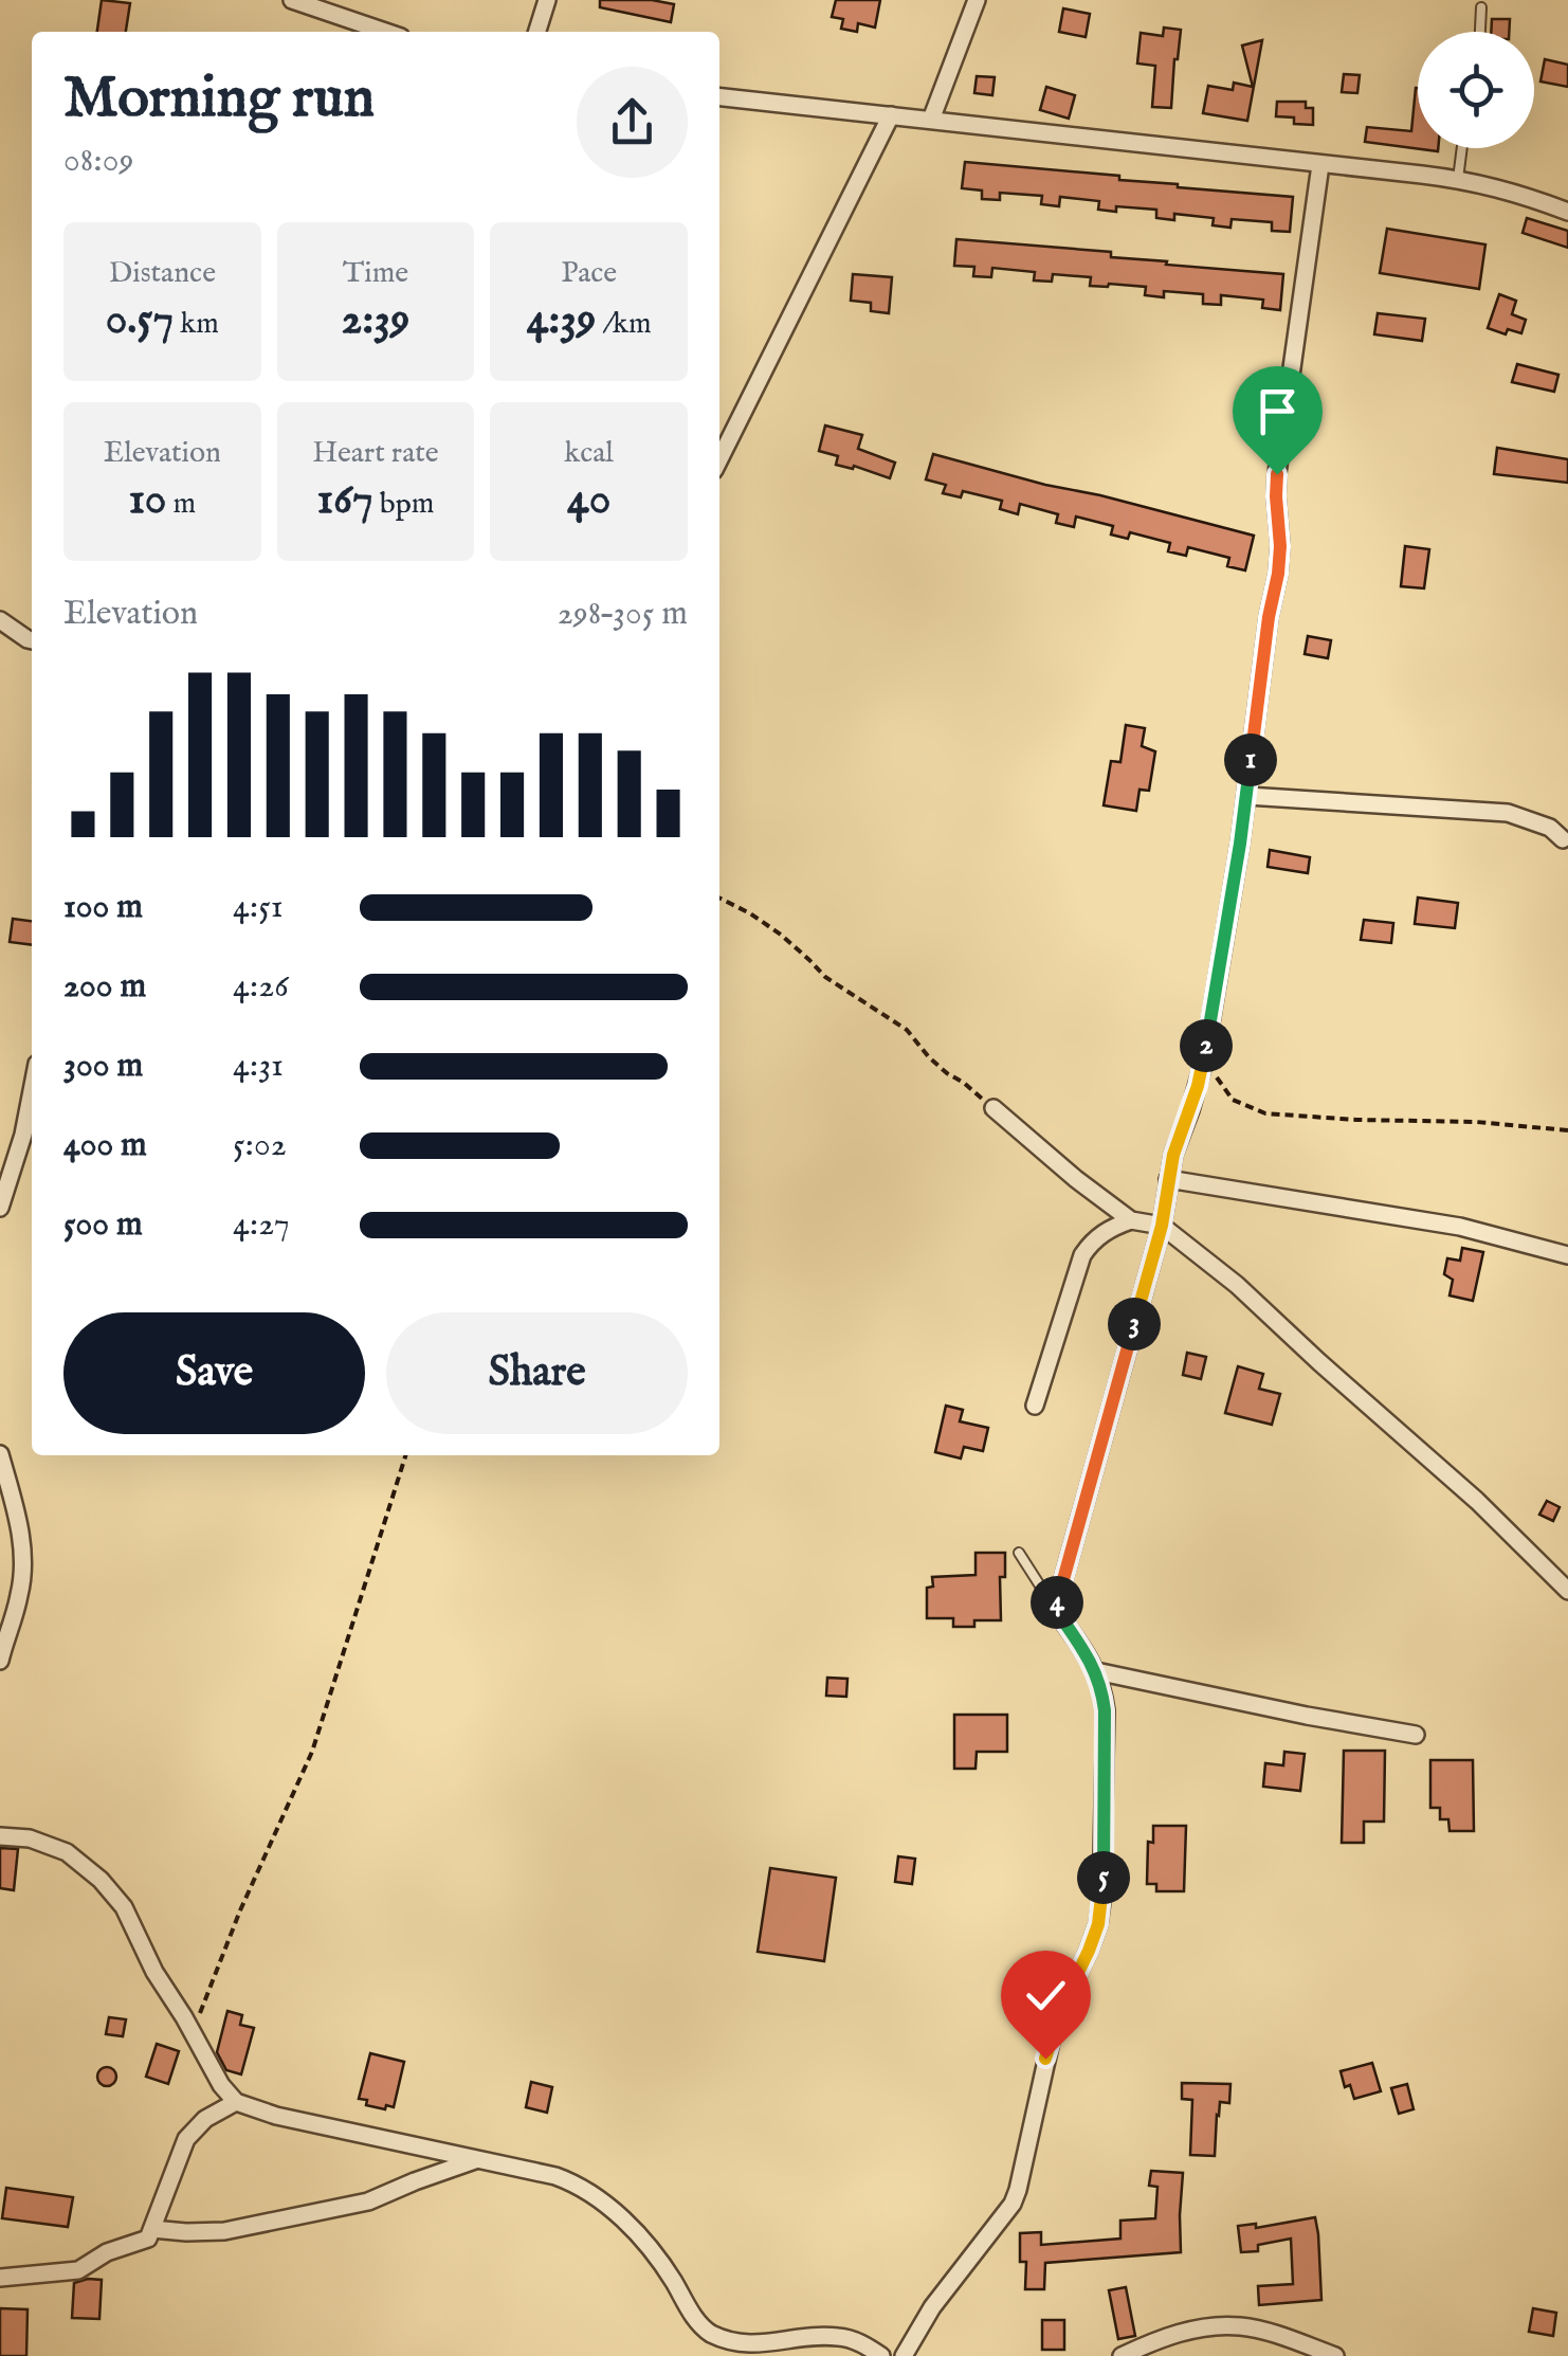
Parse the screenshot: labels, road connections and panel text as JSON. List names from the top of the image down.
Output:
{
  "page": {
    "heading": ["Morning run", "08:09"],
    "stats": [
      ["Distance", "0.57 km"],
      ["Time", "2:39"],
      ["Pace", "4:39 /km"],
      ["Elevation", "10 m"],
      ["Heart rate", "167 bpm"],
      ["kcal", "40"]
    ],
    "chart": ["Elevation", "298–305 m"],
    "pins": [
      "1",
      "2",
      "3",
      "4",
      "5"
    ],
    "list": [
      {
        "name": "100 m",
        "note": "4:51"
      },
      {
        "name": "200 m",
        "note": "4:26"
      },
      {
        "name": "300 m",
        "note": "4:31"
      },
      {
        "name": "400 m",
        "note": "5:02"
      },
      {
        "name": "500 m",
        "note": "4:27"
      }
    ],
    "buttons": ["Save", "Share"]
  }
}
